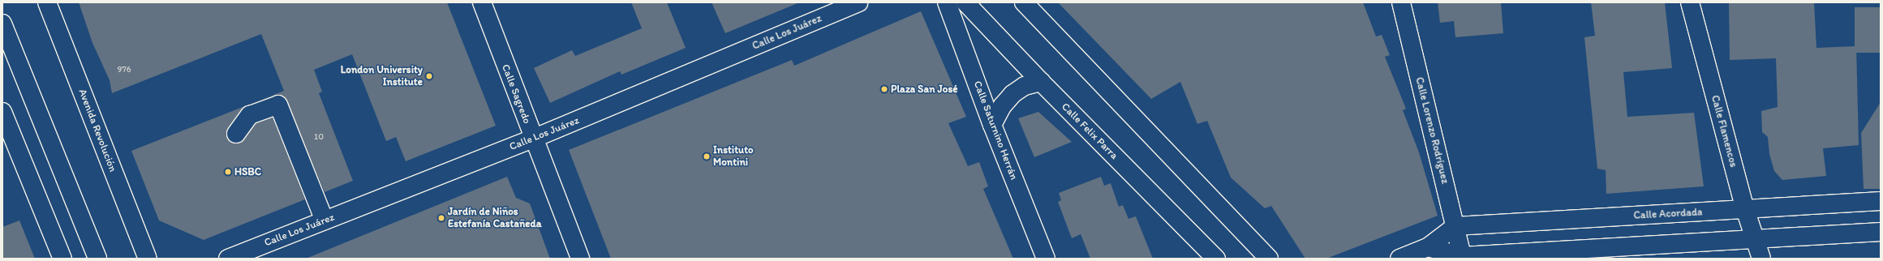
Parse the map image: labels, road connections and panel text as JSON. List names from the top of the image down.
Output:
{
  "streets": {
    "main road": [
      "Calle Los Juárez",
      "Calle Sagredo",
      "Avenida Revolución",
      "Calle Saturnino Herrán",
      "Calle Lorenzo Rodríguez",
      "Calle Felix Parra",
      "Calle Flamencos",
      "Calle Acordada"
    ]
  },
  "crossings": [
    ["Calle Los Juárez", "Calle Sagredo"],
    ["Calle Lorenzo Rodríguez", "Calle Acordada"],
    ["Calle Flamencos", "Calle Acordada"]
  ],
  "places": [
    "London University Institute",
    "Plaza San José",
    "Instituto Montini",
    "HSBC",
    "Jardín de Niños Estefanía Castañeda"
  ],
  "house_numbers": ["976", "10"]
}
